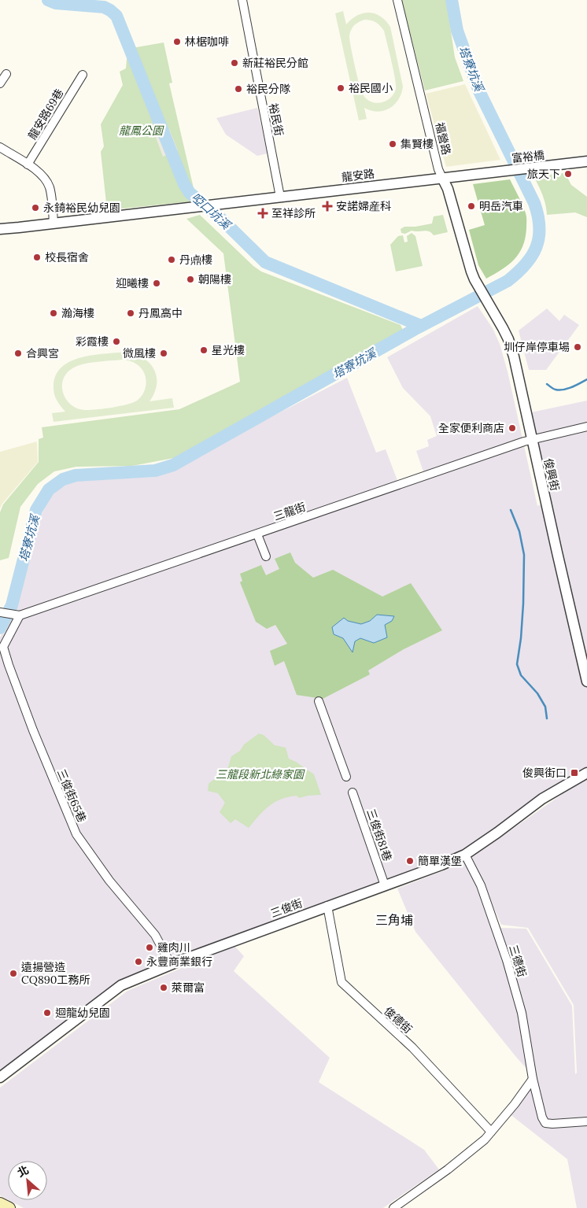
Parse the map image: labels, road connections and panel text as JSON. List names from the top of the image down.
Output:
{
  "streets": {
    "street": [
      "龍安路69巷",
      "裕民街",
      "福營路",
      "富裕橋",
      "龍安路",
      "俊興街",
      "三龍街",
      "三俊街65巷",
      "三俊街81巷",
      "三俊街",
      "三德街",
      "俊德街"
    ]
  },
  "crossings": [
    ["裕民街", "龍安路"],
    ["福營路", "龍安路"],
    ["福營路", "俊興街"],
    ["富裕橋", "龍安路"],
    ["俊興街", "三龍街"],
    ["三龍街", "三俊街65巷"],
    ["三俊街65巷", "三俊街"],
    ["三俊街81巷", "三俊街"],
    ["三俊街", "三德街"],
    ["三俊街", "俊德街"]
  ],
  "districts": ["三角埔"],
  "water": ["塔寮坑溪", "啞口坑溪"],
  "parks": ["龍鳳公園", "三龍段新北綠家園"],
  "places": {
    "other": [
      "林椐咖啡",
      "新莊裕民分館",
      "裕民國小",
      "裕民分隊",
      "集賢樓",
      "旅天下",
      "明岳汽車",
      "永錡裕民幼兒園",
      "校長宿舍",
      "丹鼑樓",
      "朝陽樓",
      "迎曦樓",
      "瀚海樓",
      "丹鳳高中",
      "彩霞樓",
      "圳仔岸停車場",
      "星光樓",
      "合興宮",
      "微風樓",
      "全家便利商店",
      "簡單漢堡",
      "雞肉川",
      "永豐商業銀行",
      "遠揚營造 CQ890工務所",
      "萊爾富",
      "迴龍幼兒園"
    ],
    "health": ["安諾婦産科", "至祥診所"],
    "transit": ["俊興街口"]
  },
  "north": "top left"
}
